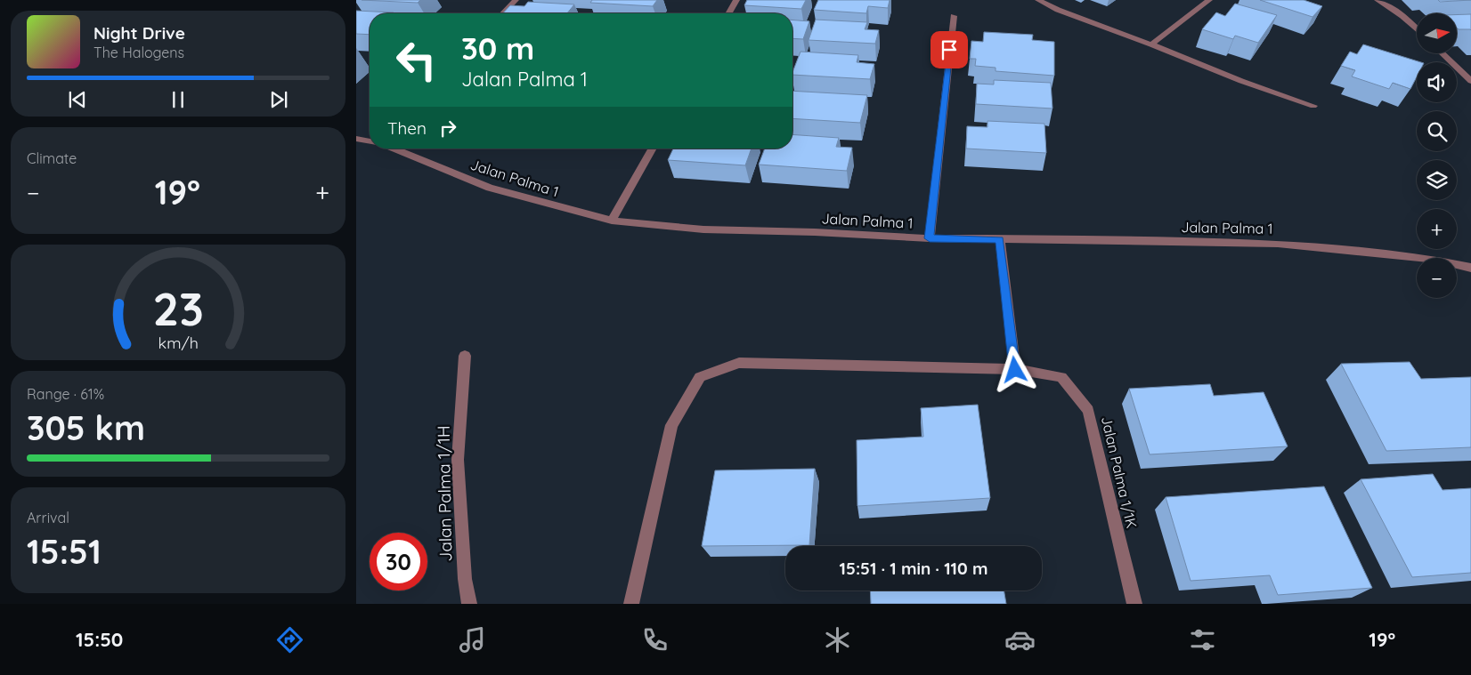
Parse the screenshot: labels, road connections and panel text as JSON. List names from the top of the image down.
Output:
{
  "streets": {
    "street": ["Jalan Palma 1", "Jalan Palma 1/1K", "Jalan Palma 1/1H"]
  },
  "north": "right",
  "page": {
    "map_buttons": ["+", "−"],
    "turn": ["30 m", "Jalan Palma 1"],
    "song": ["Night Drive", "The Halogens"],
    "then": "Then",
    "tile": [
      "Climate",
      ["Range · 61%", "305 km"],
      ["Arrival", "15:51"]
    ],
    "heat": ["−", "19°", "+"],
    "limit": "30",
    "trip": "15:51 · 1 min · 110 m",
    "tabs": ["15:50", "19°"],
    "gauge": ["23", "km/h"]
  }
}
